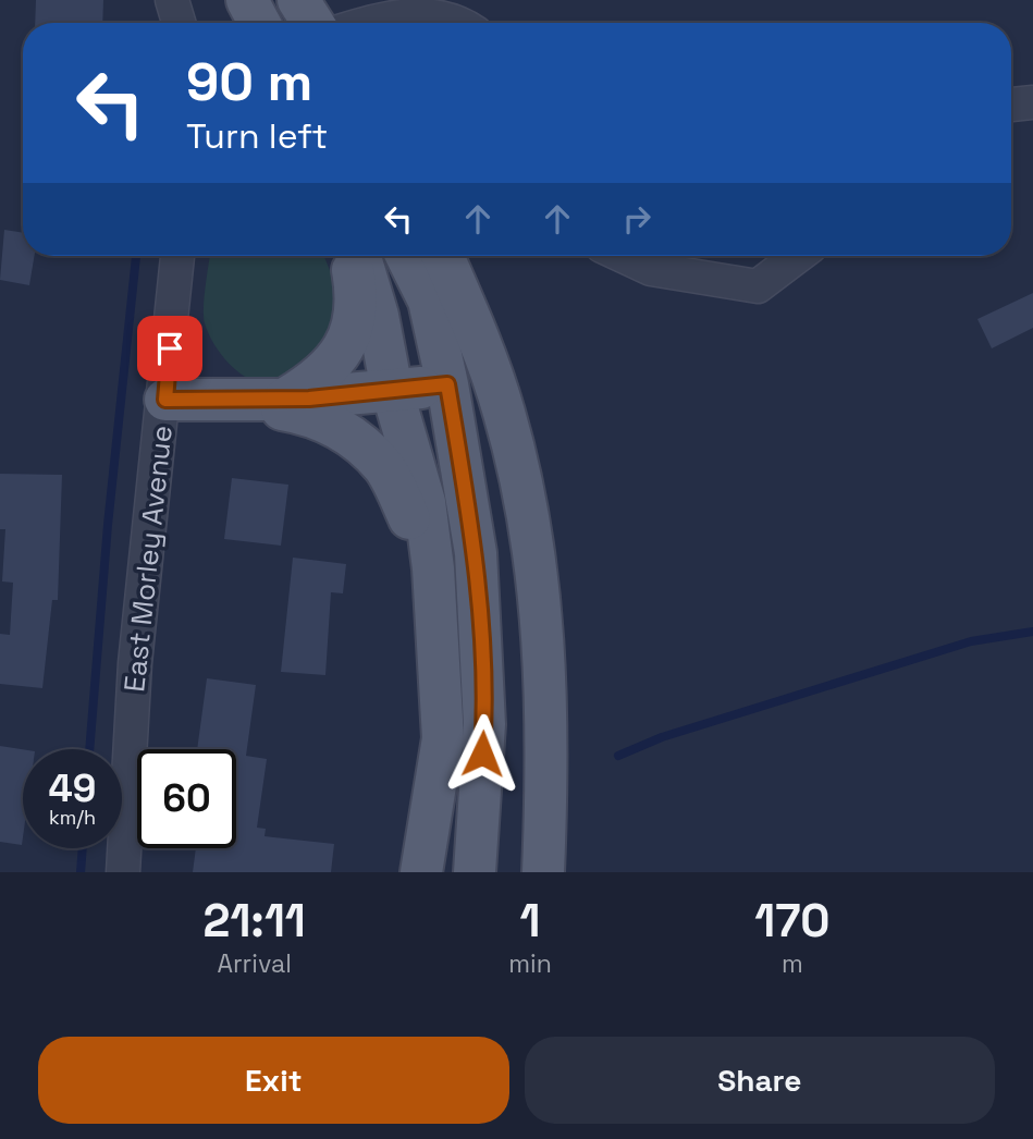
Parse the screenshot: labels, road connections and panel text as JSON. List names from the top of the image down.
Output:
{
  "streets": {
    "street": ["East Morley Avenue"]
  },
  "page": {
    "turn": ["90 m", "Turn left"],
    "speed": "49 km/h",
    "limit": "60",
    "eta": [
      "21:11",
      "Arrival",
      "1",
      "min",
      "170",
      "m"
    ],
    "buttons": ["Exit", "Share"]
  }
}
